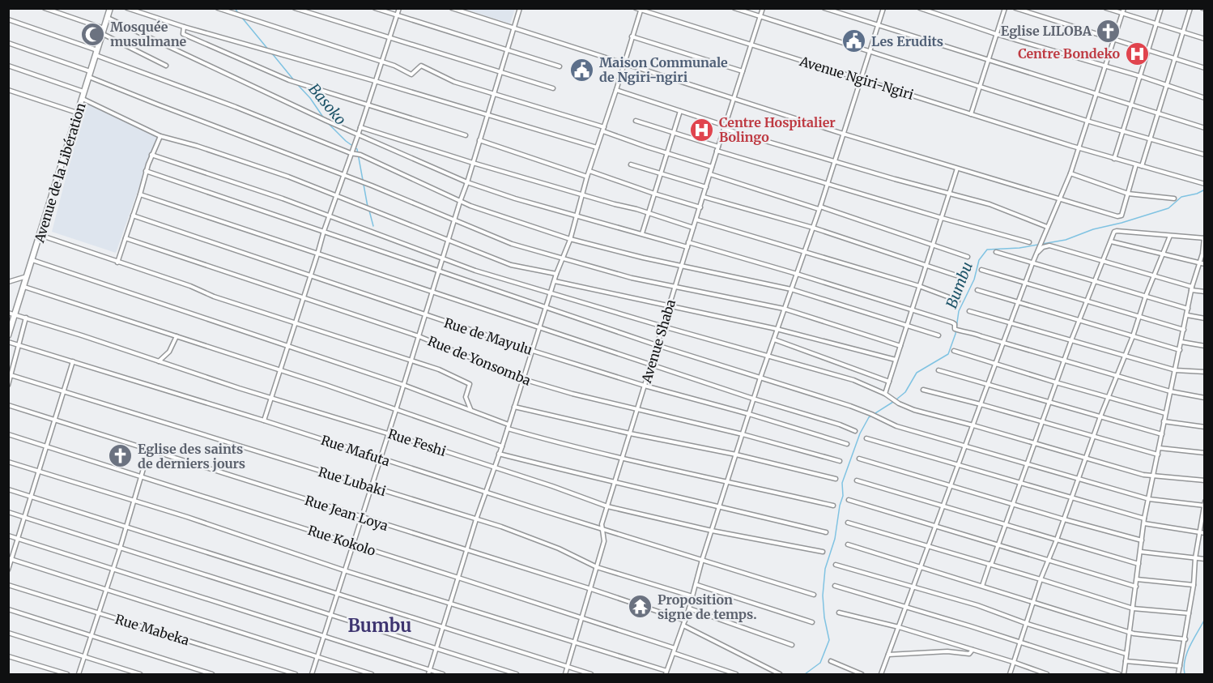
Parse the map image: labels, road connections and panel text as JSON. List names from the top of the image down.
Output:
{
  "streets": {
    "highway": ["Avenue de la Libération"],
    "street": [
      "Avenue Ngiri-Ngiri",
      "Rue de Mayulu",
      "Avenue Shaba",
      "Rue de Yonsomba",
      "Rue Feshi",
      "Rue Mafuta",
      "Rue Lubaki",
      "Rue Jean Loya",
      "Rue Kokolo",
      "Rue Mabeka"
    ]
  },
  "crossings": [
    ["Avenue Ngiri-Ngiri", "Avenue Shaba"],
    ["Avenue de la Libération", "Rue Feshi"],
    ["Rue de Mayulu", "Avenue Shaba"],
    ["Avenue Shaba", "Rue de Yonsomba"],
    ["Avenue Shaba", "Rue Feshi"],
    ["Avenue Shaba", "Rue Mafuta"],
    ["Avenue Shaba", "Rue Lubaki"],
    ["Avenue Shaba", "Rue Jean Loya"],
    ["Avenue Shaba", "Rue Kokolo"]
  ],
  "districts": ["Bumbu"],
  "water": ["Basoko", "Bumbu"],
  "places": {
    "church": ["Eglise LILOBA", "Eglise des saints de derniers jours"],
    "mosque": ["Mosquée musulmane"],
    "public building": ["Les Erudits", "Maison Communale de Ngiri-ngiri"],
    "hospital": ["Centre Bondeko", "Centre Hospitalier Bolingo"],
    "temple": ["Proposition signe de temps."]
  }
}
